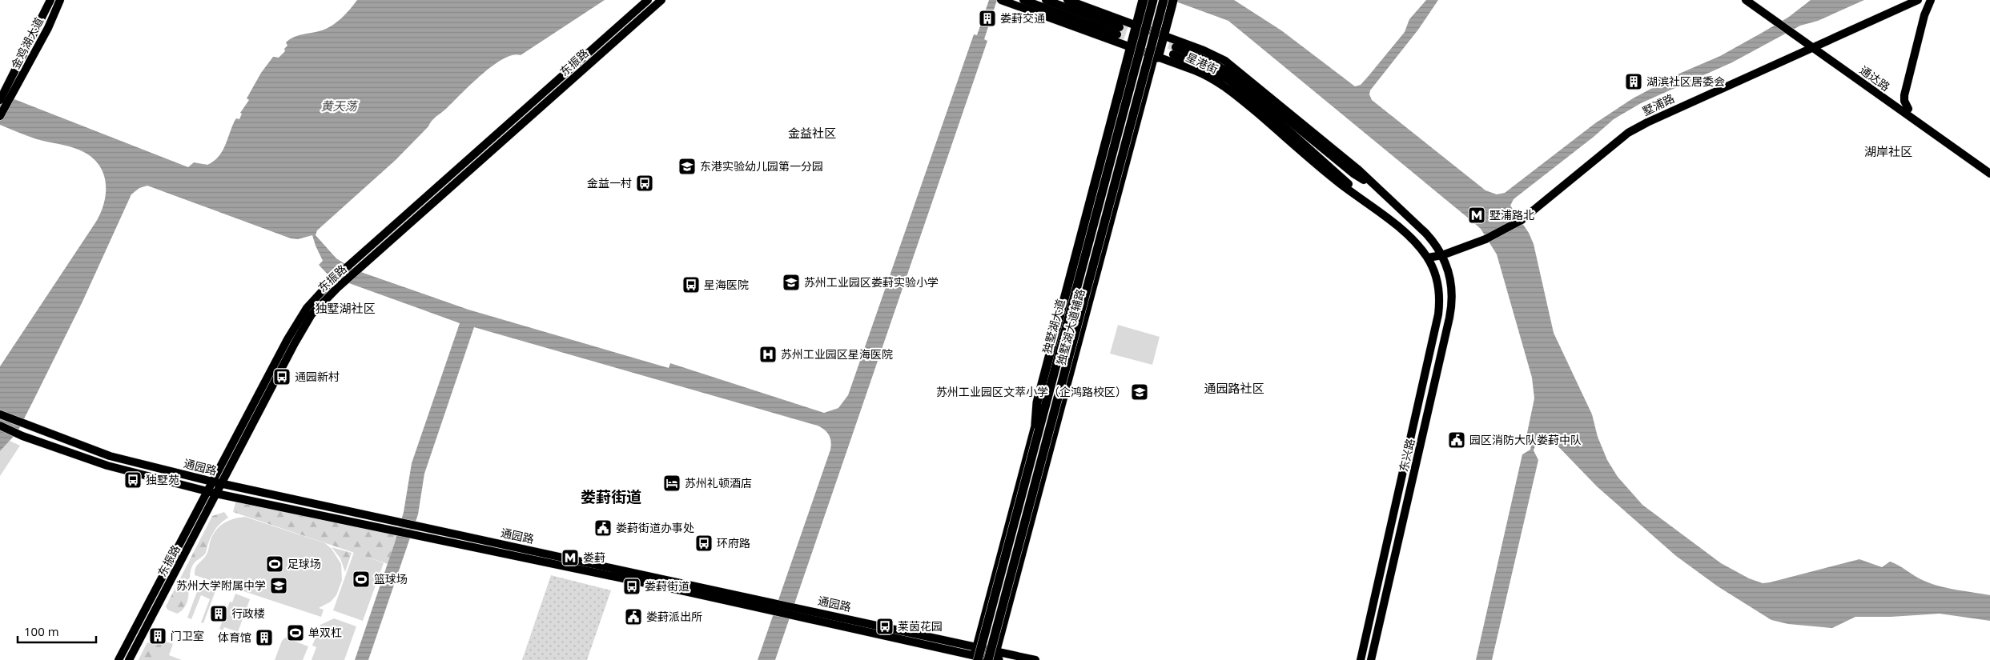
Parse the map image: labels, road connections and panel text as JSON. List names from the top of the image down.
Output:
{
  "streets": {
    "highway": ["独墅湖大道"],
    "main road": [
      "金鸡湖大道",
      "东振路",
      "星港街",
      "通达路",
      "墅浦路",
      "独墅湖大道辅路",
      "东兴路",
      "通园路"
    ]
  },
  "crossings": [
    ["东振路", "通园路"],
    ["星港街", "墅浦路"],
    ["星港街", "独墅湖大道辅路"],
    ["星港街", "东兴路"],
    ["通达路", "墅浦路"],
    ["墅浦路", "东兴路"],
    ["独墅湖大道", "独墅湖大道辅路"],
    ["独墅湖大道", "通园路"],
    ["独墅湖大道辅路", "通园路"]
  ],
  "districts": [
    "金益社区",
    "湖岸社区",
    "独墅湖社区",
    "通园路社区",
    "娄葑街道"
  ],
  "water": ["黄天荡"],
  "places": {
    "building": [
      "娄葑交通",
      "湖滨社区居委会",
      "行政楼",
      "门卫室",
      "体育馆"
    ],
    "school or university": [
      "东港实验幼儿园第一分园",
      "苏州工业园区娄葑实验小学",
      "苏州工业园区文萃小学（企鸿路校区）",
      "苏州大学附属中学"
    ],
    "bus stop": [
      "金益一村",
      "星海医院",
      "通园新村",
      "独墅苑",
      "环府路",
      "娄葑街道",
      "莱茵花园"
    ],
    "metro station": ["墅浦路北", "娄葑"],
    "hospital": ["苏州工业园区星海医院"],
    "public building": ["园区消防大队娄葑中队", "娄葑街道办事处", "娄葑派出所"],
    "hotel": ["苏州礼顿酒店"],
    "sports": ["足球场", "篮球场", "单双杠"]
  },
  "scale_bar": "100 m"
}
